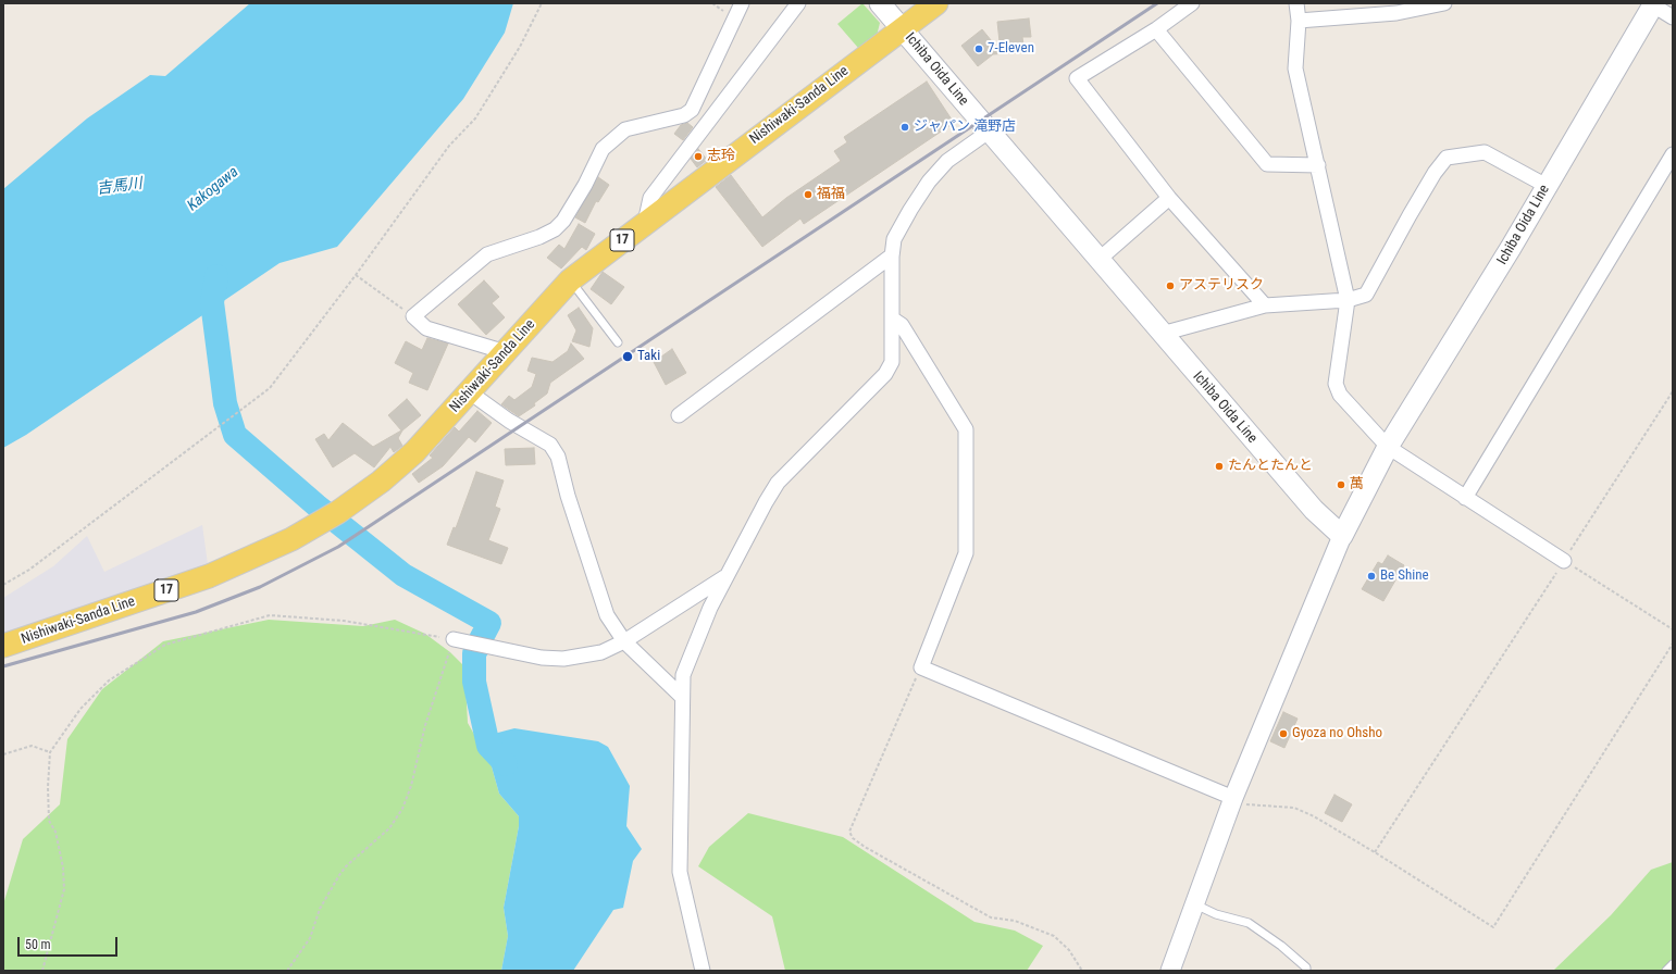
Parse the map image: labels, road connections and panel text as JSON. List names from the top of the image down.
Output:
{
  "streets": {
    "main road": ["Ichiba Oida Line", "Nishiwaki-Sanda Line", "17"]
  },
  "crossings": [
    ["Ichiba Oida Line", "Nishiwaki-Sanda Line"]
  ],
  "water": ["吉馬川", "Kakogawa"],
  "places": [
    "7-Eleven",
    "ジャパン 滝野店",
    "志玲",
    "福福",
    "アステリスク",
    "Taki",
    "たんとたんと",
    "萬",
    "Be Shine",
    "Gyoza no Ohsho"
  ],
  "scale_bar": "50 m"
}
